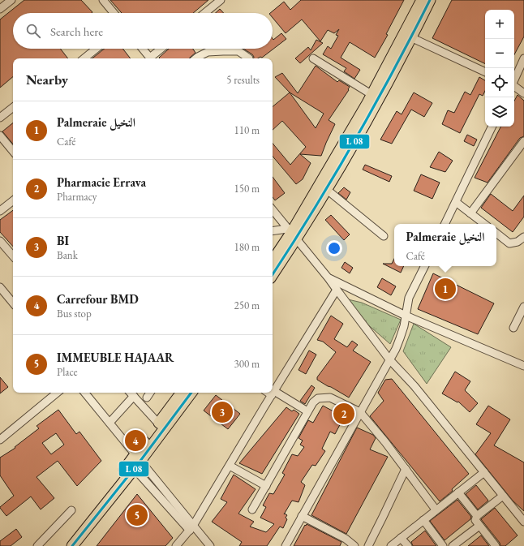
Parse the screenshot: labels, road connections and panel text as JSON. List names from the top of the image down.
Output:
{
  "page": {
    "map_buttons": ["+", "−"],
    "search": "Search here",
    "heading": ["Nearby", "5 results"],
    "list": [
      {
        "mark": "1",
        "name": "Palmeraie النخيل",
        "note": "Café",
        "value": "110 m"
      },
      {
        "mark": "2",
        "name": "Pharmacie Errava",
        "note": "Pharmacy",
        "value": "150 m"
      },
      {
        "mark": "3",
        "name": "BI",
        "note": "Bank",
        "value": "180 m"
      },
      {
        "mark": "4",
        "name": "Carrefour BMD",
        "note": "Bus stop",
        "value": "250 m"
      },
      {
        "mark": "5",
        "name": "IMMEUBLE HAJAAR",
        "note": "Place",
        "value": "300 m"
      }
    ],
    "popup": ["Palmeraie النخيل", "Café"],
    "pins": [
      "1",
      "3",
      "2",
      "4",
      "5"
    ]
  }
}
